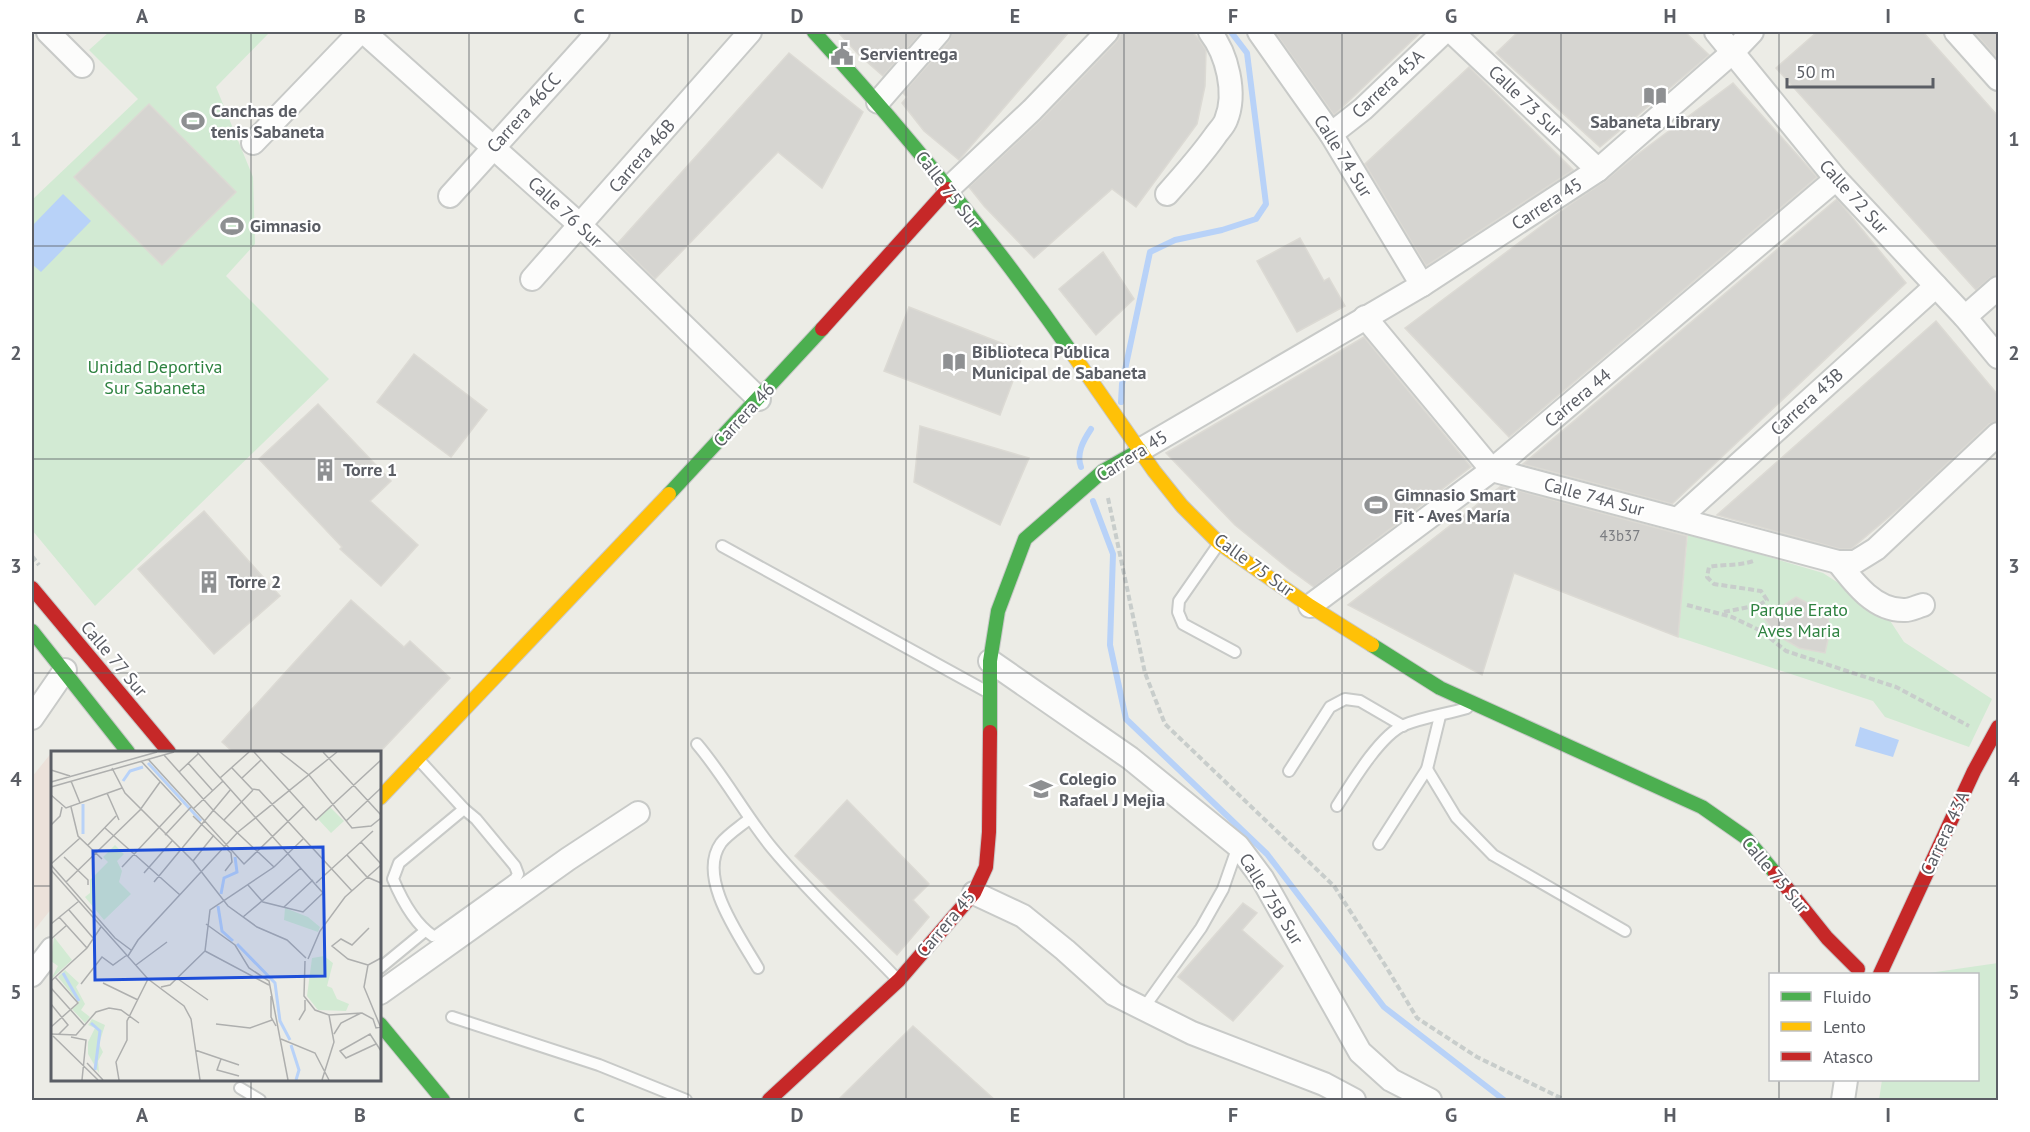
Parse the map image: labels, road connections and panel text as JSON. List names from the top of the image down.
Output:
{
  "streets": {
    "street": [
      "Carrera 45A",
      "Calle 73 Sur",
      "Carrera 46CC",
      "Carrera 46B",
      "Calle 74 Sur",
      "Calle 75 Sur",
      "Calle 72 Sur",
      "Carrera 45",
      "Calle 76 Sur",
      "Carrera 44",
      "Carrera 43B",
      "Carrera 46",
      "Calle 74A Sur",
      "Calle 77 Sur",
      "Carrera 43A",
      "Calle 75B Sur"
    ]
  },
  "crossings": [
    ["Carrera 45A", "Calle 74 Sur"],
    ["Calle 73 Sur", "Carrera 45"],
    ["Carrera 46CC", "Calle 76 Sur"],
    ["Carrera 46B", "Calle 76 Sur"],
    ["Calle 74 Sur", "Carrera 45"],
    ["Calle 75 Sur", "Carrera 45"],
    ["Calle 75 Sur", "Carrera 44"],
    ["Calle 75 Sur", "Carrera 46"],
    ["Calle 75 Sur", "Carrera 43A"],
    ["Calle 72 Sur", "Carrera 45"],
    ["Calle 72 Sur", "Carrera 44"],
    ["Calle 72 Sur", "Carrera 43B"],
    ["Carrera 45", "Calle 75B Sur"],
    ["Calle 76 Sur", "Carrera 46"],
    ["Carrera 44", "Calle 74A Sur"],
    ["Carrera 43B", "Calle 74A Sur"]
  ],
  "parks": ["Unidad Deportiva Sur Sabaneta", "Parque Erato Aves Maria"],
  "places": {
    "public building": ["Servientrega"],
    "library": ["Sabaneta Library", "Biblioteca Pública Municipal de Sabaneta"],
    "sports": ["Canchas de tenis Sabaneta", "Gimnasio", "Gimnasio Smart Fit - Aves María"],
    "building": ["Torre 1", "Torre 2"],
    "school or university": ["Colegio Rafael J Mejia"]
  },
  "house_numbers": ["43b37"],
  "legend": ["Fluido", "Lento", "Atasco"],
  "scale_bar": "50 m",
  "grid": {
    "columns": [
      "A",
      "B",
      "C",
      "D",
      "E",
      "F",
      "G",
      "H",
      "I"
    ],
    "rows": [
      "1",
      "2",
      "3",
      "4",
      "5"
    ]
  }
}
